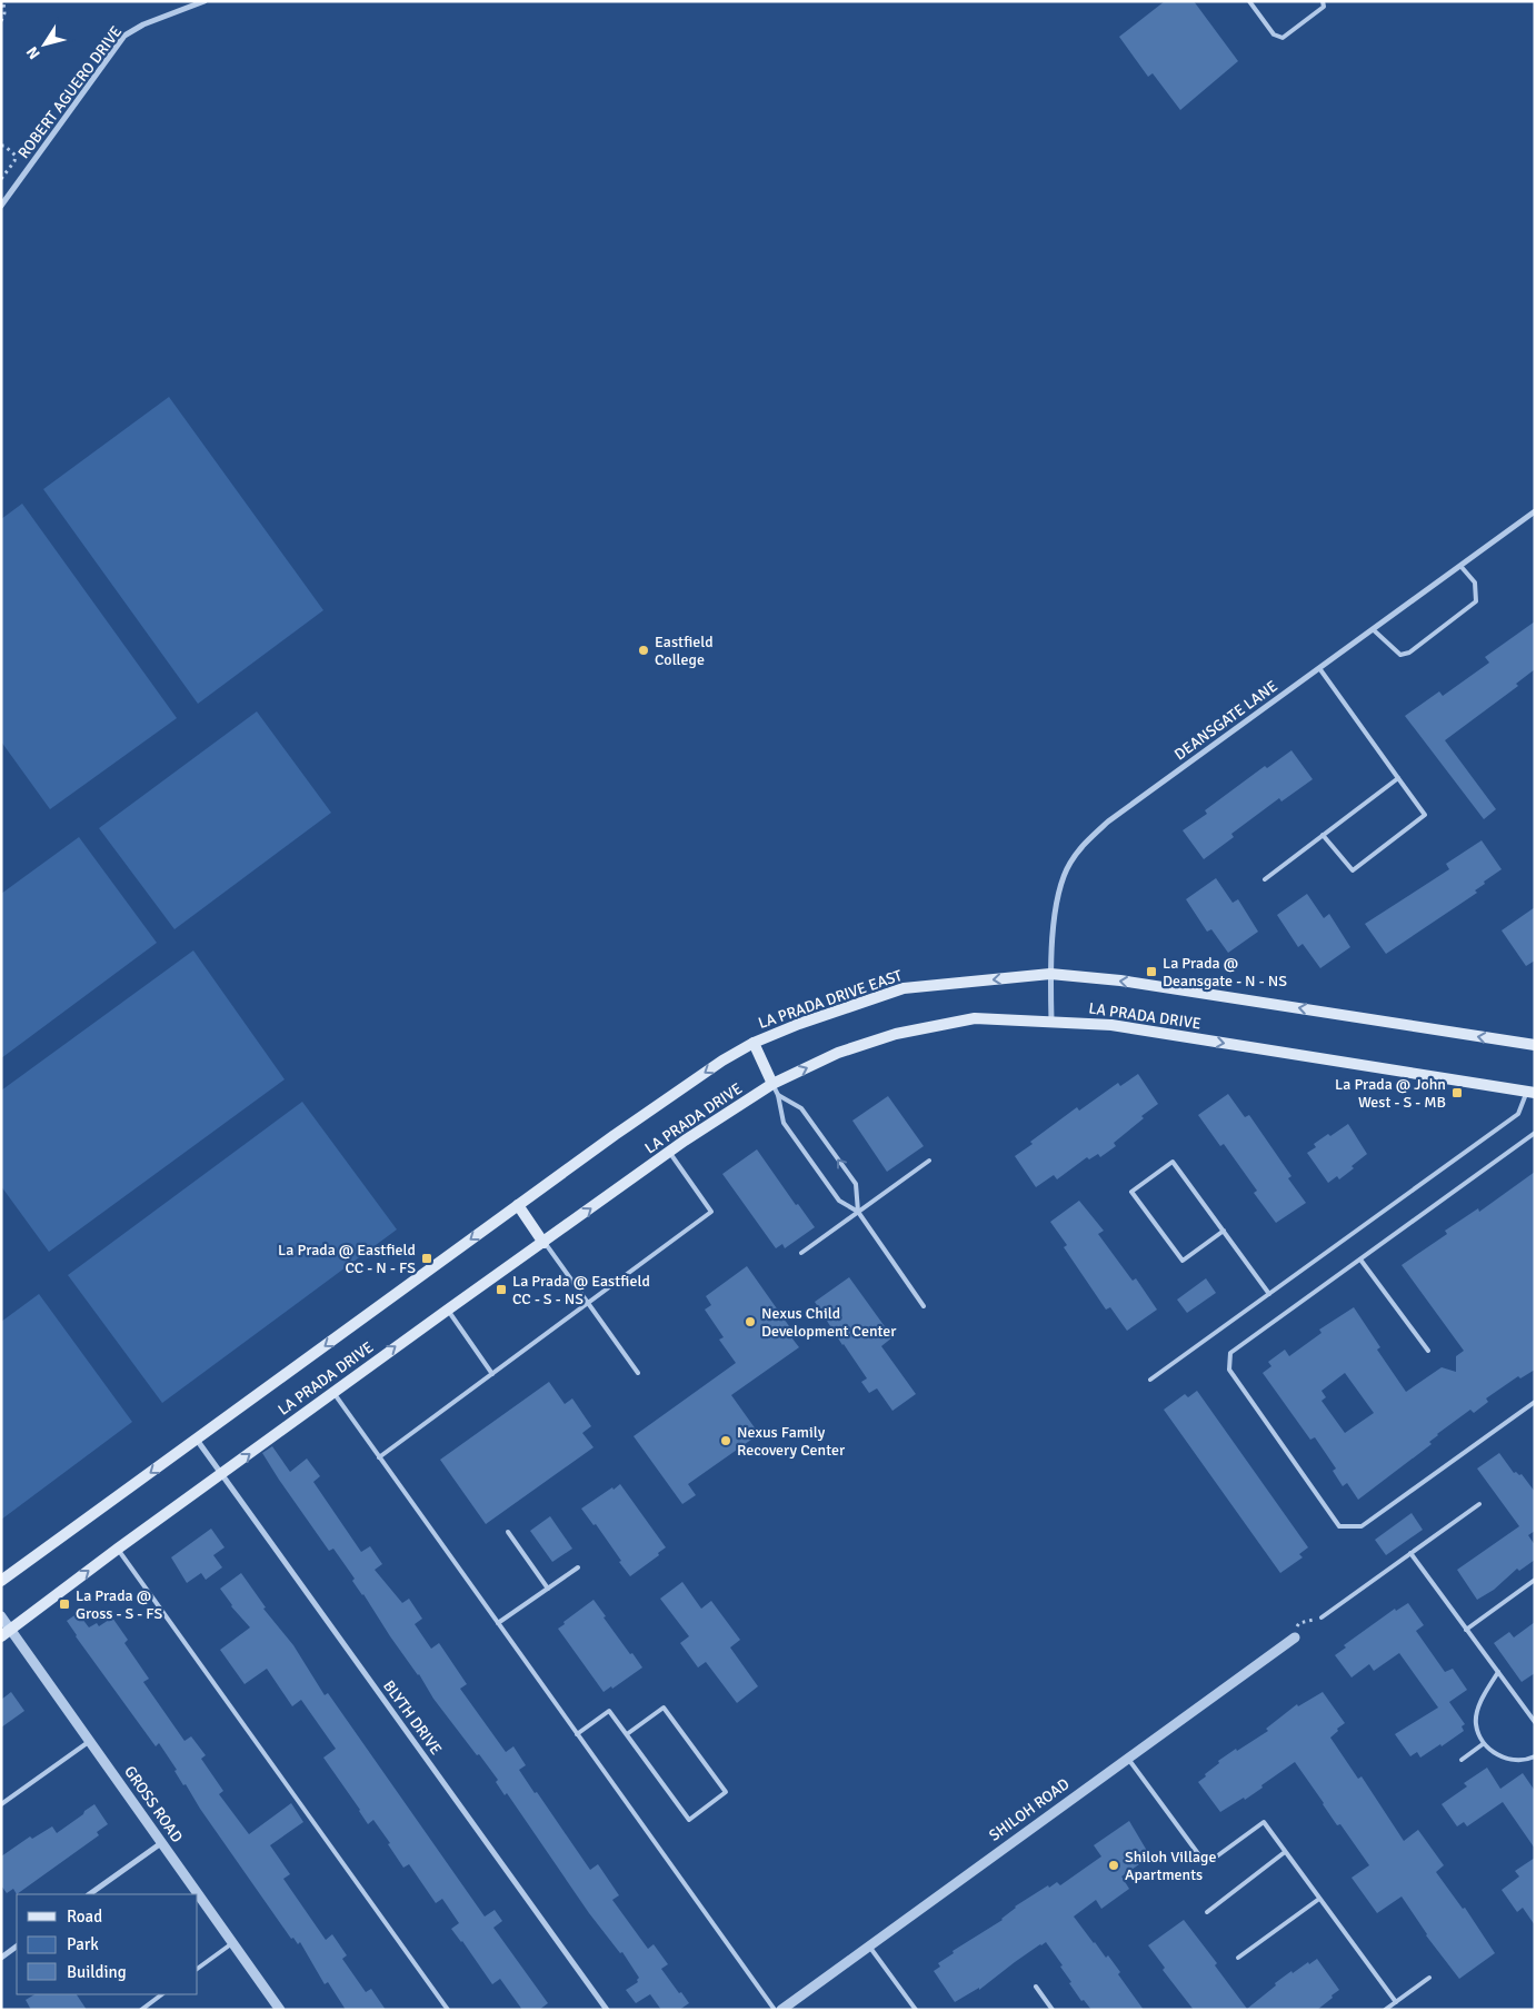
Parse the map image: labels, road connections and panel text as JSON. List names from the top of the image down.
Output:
{
  "streets": {
    "main road": ["LA PRADA DRIVE EAST", "LA PRADA DRIVE"],
    "street": [
      "ROBERT AGUERO DRIVE",
      "DEANSGATE LANE",
      "BLYTH DRIVE",
      "GROSS ROAD",
      "SHILOH ROAD"
    ]
  },
  "crossings": [
    ["DEANSGATE LANE", "LA PRADA DRIVE EAST"],
    ["DEANSGATE LANE", "LA PRADA DRIVE"],
    ["LA PRADA DRIVE EAST", "LA PRADA DRIVE"],
    ["LA PRADA DRIVE", "BLYTH DRIVE"],
    ["LA PRADA DRIVE", "GROSS ROAD"]
  ],
  "one_way": ["LA PRADA DRIVE EAST"],
  "places": {
    "other": [
      "Eastfield College",
      "Nexus Child Development Center",
      "Nexus Family Recovery Center",
      "Shiloh Village Apartments"
    ],
    "transit": [
      "La Prada @ Deansgate - N - NS",
      "La Prada @ John West - S - MB",
      "La Prada @ Eastfield CC - N - FS",
      "La Prada @ Eastfield CC - S - NS",
      "La Prada @ Gross - S - FS"
    ]
  },
  "legend": ["Road", "Park", "Building"],
  "north": "bottom left"
}
